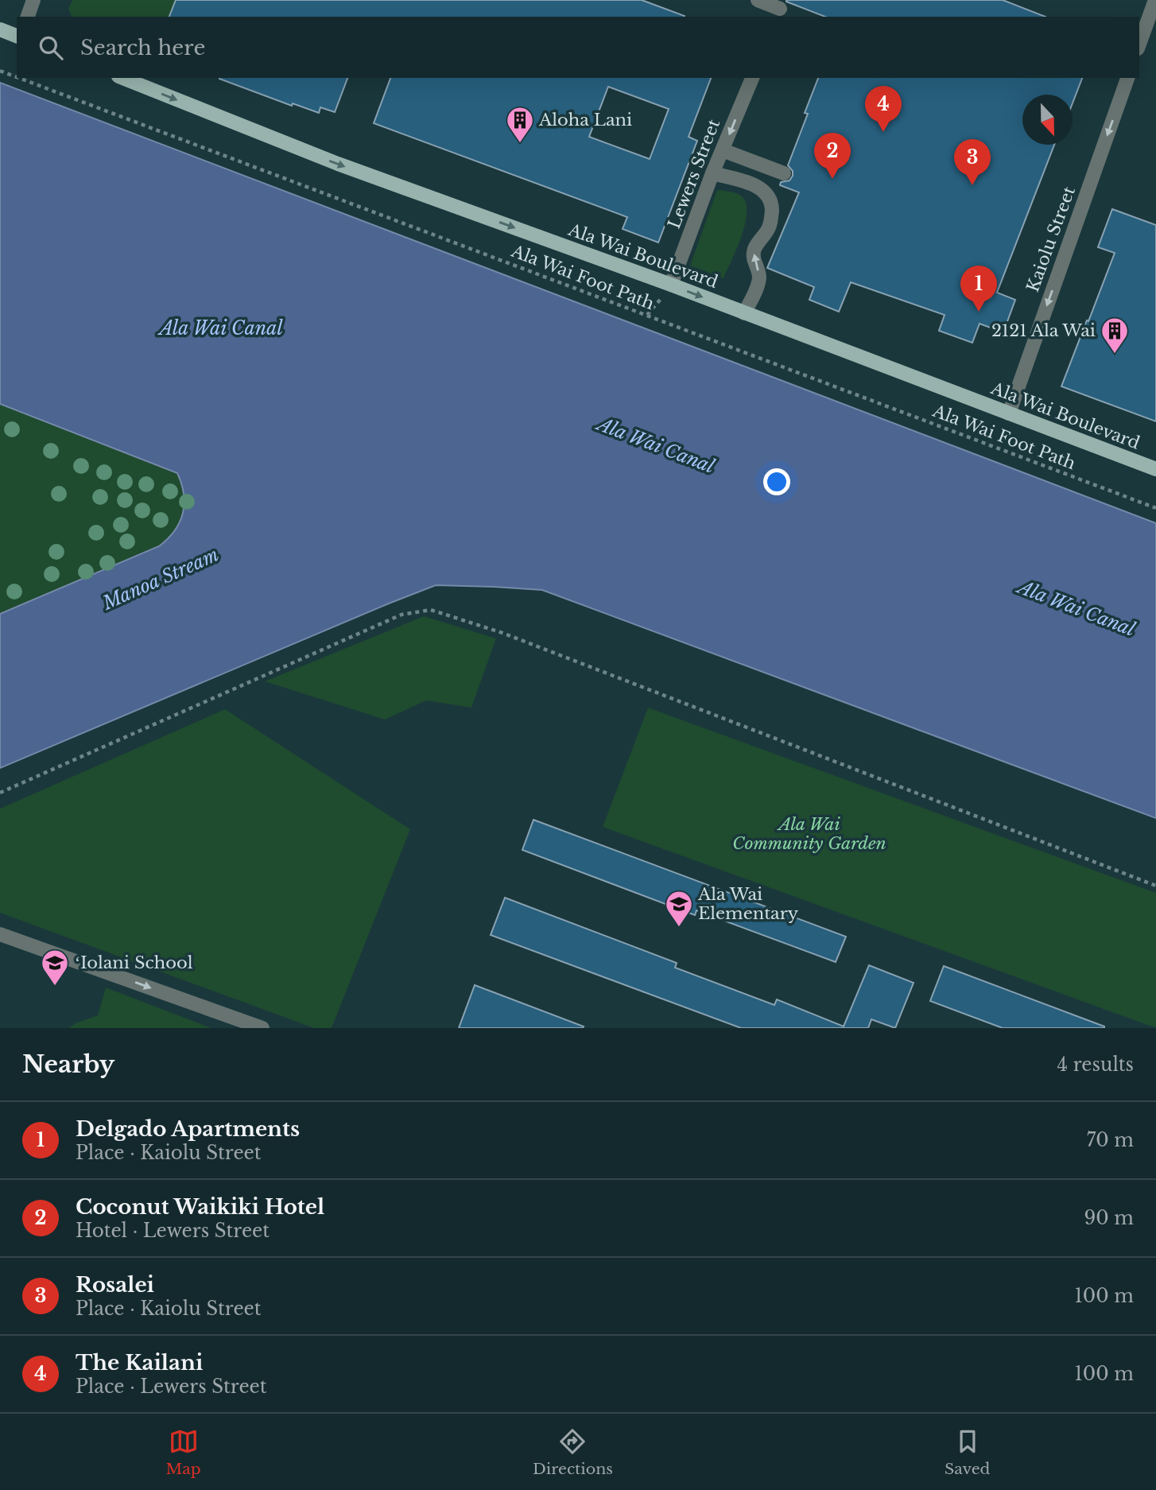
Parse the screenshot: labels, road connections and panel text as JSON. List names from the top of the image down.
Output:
{
  "streets": {
    "main road": ["Ala Wai Boulevard"],
    "street": ["Lewers Street", "Kaiolu Street"],
    "path": ["Ala Wai Foot Path"]
  },
  "crossings": [
    ["Lewers Street", "Ala Wai Boulevard"],
    ["Kaiolu Street", "Ala Wai Boulevard"]
  ],
  "one_way": ["Lewers Street", "Kaiolu Street", "Ala Wai Boulevard"],
  "water": ["Ala Wai Canal", "Manoa Stream"],
  "parks": ["Ala Wai Community Garden"],
  "places": {
    "building": ["Aloha Lani", "2121 Ala Wai"],
    "school or university": ["Ala Wai Elementary", "ʻIolani School"]
  },
  "north": "bottom",
  "page": {
    "search": "Search here",
    "pins": [
      "4",
      "2",
      "3",
      "1"
    ],
    "heading": ["Nearby", "4 results"],
    "list": [
      {
        "mark": "1",
        "name": "Delgado Apartments",
        "note": "Place · Kaiolu Street",
        "value": "70 m"
      },
      {
        "mark": "2",
        "name": "Coconut Waikiki Hotel",
        "note": "Hotel · Lewers Street",
        "value": "90 m"
      },
      {
        "mark": "3",
        "name": "Rosalei",
        "note": "Place · Kaiolu Street",
        "value": "100 m"
      },
      {
        "mark": "4",
        "name": "The Kailani",
        "note": "Place · Lewers Street",
        "value": "100 m"
      }
    ],
    "nav": ["Map", "Directions", "Saved"]
  }
}
